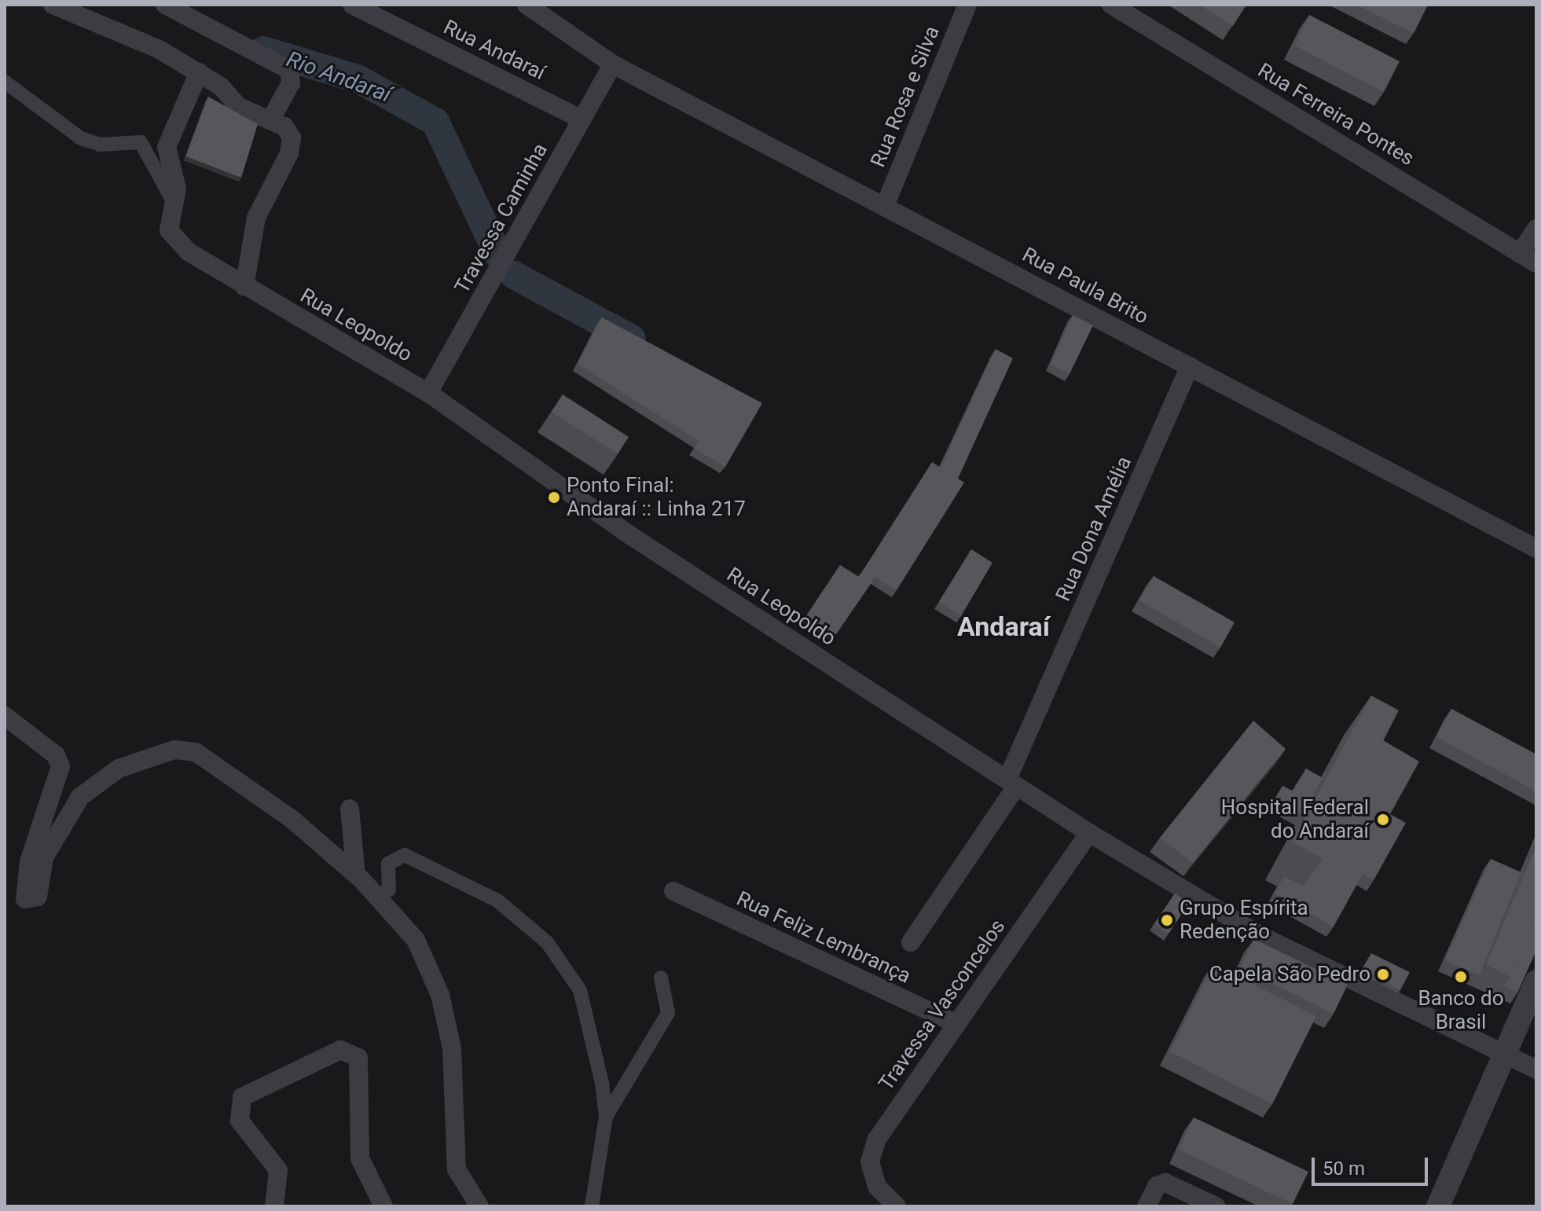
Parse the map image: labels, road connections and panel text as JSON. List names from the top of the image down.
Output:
{
  "streets": {
    "street": [
      "Rua Andaraí",
      "Rua Rosa e Silva",
      "Rua Ferreira Pontes",
      "Travessa Caminha",
      "Rua Paula Brito",
      "Rua Leopoldo",
      "Rua Dona Amélia",
      "Rua Feliz Lembrança",
      "Travessa Vasconcelos"
    ]
  },
  "crossings": [
    ["Rua Andaraí", "Travessa Caminha"],
    ["Rua Rosa e Silva", "Rua Paula Brito"],
    ["Travessa Caminha", "Rua Paula Brito"],
    ["Travessa Caminha", "Rua Leopoldo"],
    ["Rua Paula Brito", "Rua Dona Amélia"],
    ["Rua Leopoldo", "Rua Dona Amélia"],
    ["Rua Leopoldo", "Travessa Vasconcelos"],
    ["Rua Feliz Lembrança", "Travessa Vasconcelos"]
  ],
  "districts": ["Andaraí"],
  "water": ["Rio Andaraí"],
  "places": [
    "Ponto Final: Andaraí :: Linha 217",
    "Hospital Federal do Andaraí",
    "Grupo Espírita Redenção",
    "Capela São Pedro",
    "Banco do Brasil"
  ],
  "scale_bar": "50 m"
}
